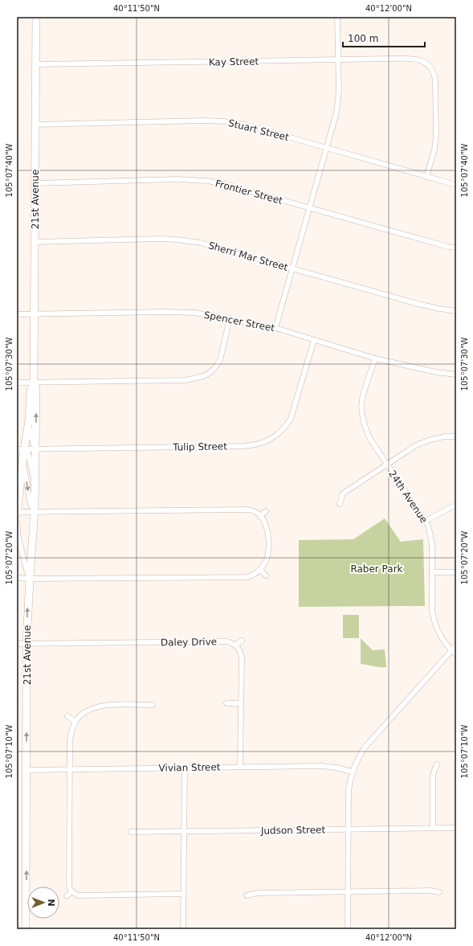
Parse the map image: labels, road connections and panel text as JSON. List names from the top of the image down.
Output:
{
  "streets": {
    "street": [
      "Kay Street",
      "Stuart Street",
      "Frontier Street",
      "21st Avenue",
      "Sherri Mar Street",
      "Spencer Street",
      "Tulip Street",
      "24th Avenue",
      "Daley Drive",
      "Vivian Street",
      "Judson Street"
    ]
  },
  "crossings": [
    ["Kay Street", "Stuart Street"],
    ["Kay Street", "21st Avenue"],
    ["Stuart Street", "21st Avenue"],
    ["Frontier Street", "21st Avenue"],
    ["21st Avenue", "Sherri Mar Street"],
    ["21st Avenue", "Spencer Street"],
    ["21st Avenue", "Tulip Street"],
    ["21st Avenue", "Daley Drive"],
    ["21st Avenue", "Vivian Street"],
    ["Spencer Street", "Tulip Street"],
    ["Spencer Street", "24th Avenue"]
  ],
  "parks": ["Raber Park"],
  "scale_bar": "100 m",
  "north": "right",
  "coordinates": [
    "40°11'50\"N",
    "40°12'00\"N",
    "105°07'40\"W",
    "105°07'30\"W",
    "105°07'20\"W",
    "105°07'10\"W"
  ]
}
